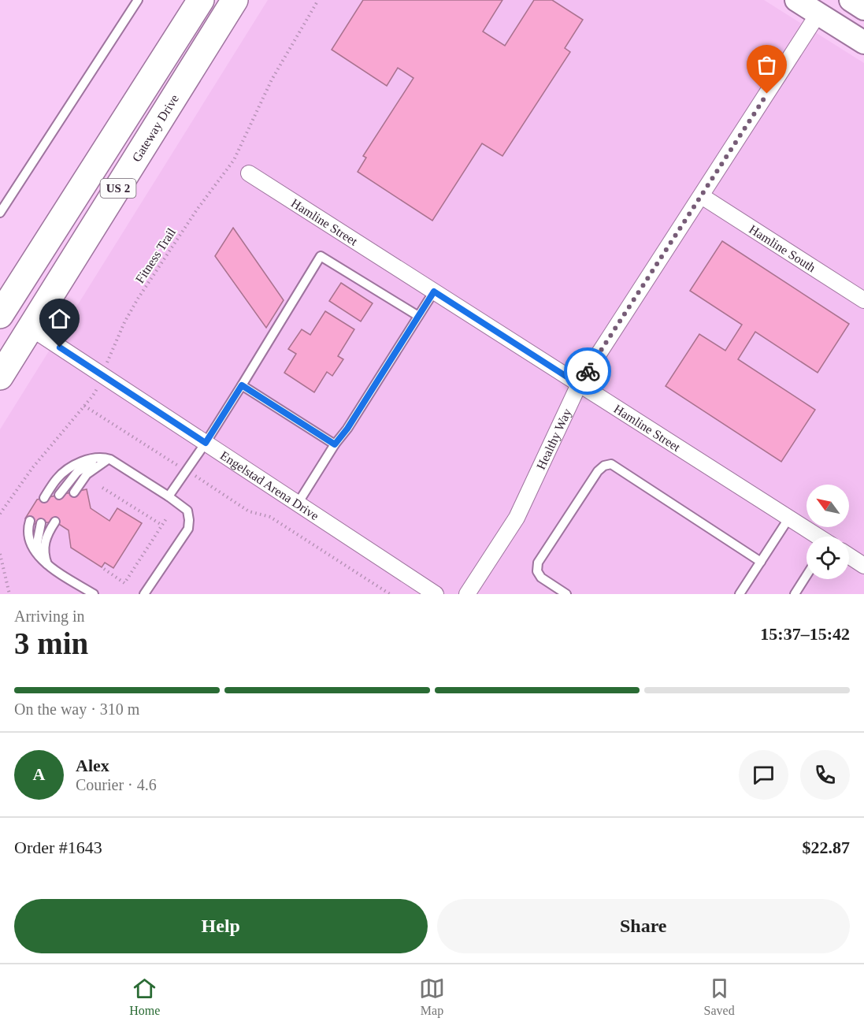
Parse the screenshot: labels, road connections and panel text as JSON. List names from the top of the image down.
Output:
{
  "streets": {
    "highway": ["Gateway Drive", "US 2"],
    "street": [
      "Hamline Street",
      "Hamline South",
      "Healthy Way",
      "Engelstad Arena Drive"
    ],
    "path": ["Fitness Trail"]
  },
  "crossings": [
    ["Gateway Drive", "US 2"],
    ["Gateway Drive", "Engelstad Arena Drive"],
    ["US 2", "Engelstad Arena Drive"],
    ["Hamline Street", "Healthy Way"],
    ["Hamline South", "Healthy Way"],
    ["Fitness Trail", "Engelstad Arena Drive"]
  ],
  "north": "top left",
  "page": {
    "heading": ["3 min", "Arriving in", "15:37–15:42"],
    "panel": [
      "Alex",
      "Courier · 4.6",
      "Order #1643",
      "$22.87"
    ],
    "bar": "On the way · 310 m",
    "round": "A",
    "buttons": ["Help", "Share"],
    "tabs": ["Home", "Map", "Saved"]
  }
}
